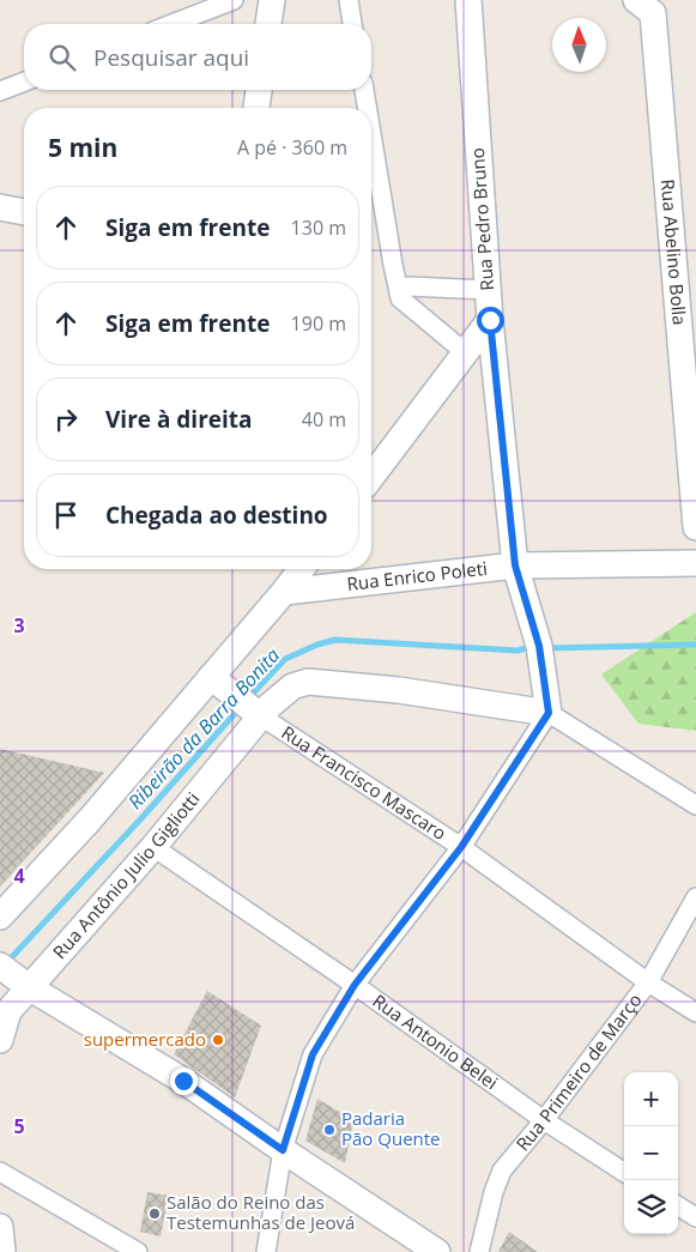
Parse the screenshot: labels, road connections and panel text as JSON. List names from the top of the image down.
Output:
{
  "streets": {
    "street": [
      "Rua Pedro Bruno",
      "Rua Abelino Bolla",
      "Rua Enrico Poleti",
      "Rua Francisco Mascaro",
      "Rua Antônio Julio Gigliotti",
      "Rua Antonio Belei",
      "Rua Primeiro de Março"
    ]
  },
  "crossings": [
    ["Rua Pedro Bruno", "Rua Enrico Poleti"],
    ["Rua Pedro Bruno", "Rua Antônio Julio Gigliotti"],
    ["Rua Francisco Mascaro", "Rua Antônio Julio Gigliotti"],
    ["Rua Francisco Mascaro", "Rua Primeiro de Março"],
    ["Rua Antônio Julio Gigliotti", "Rua Antonio Belei"],
    ["Rua Antonio Belei", "Rua Primeiro de Março"]
  ],
  "water": ["Ribeirão da Barra Bonita"],
  "places": ["supermercado", "Padaria Pão Quente", "Salão do Reino das Testemunhas de Jeová"],
  "north": "top",
  "page": {
    "search": "Pesquisar aqui",
    "heading": ["5 min", "A pé · 360 m"],
    "list": [
      ["Siga em frente", "130 m"],
      ["Siga em frente", "190 m"],
      ["Vire à direita", "40 m"],
      "Chegada ao destino"
    ],
    "map_buttons": ["+", "−"]
  },
  "grid": {
    "rows": ["3", "4", "5"]
  }
}
